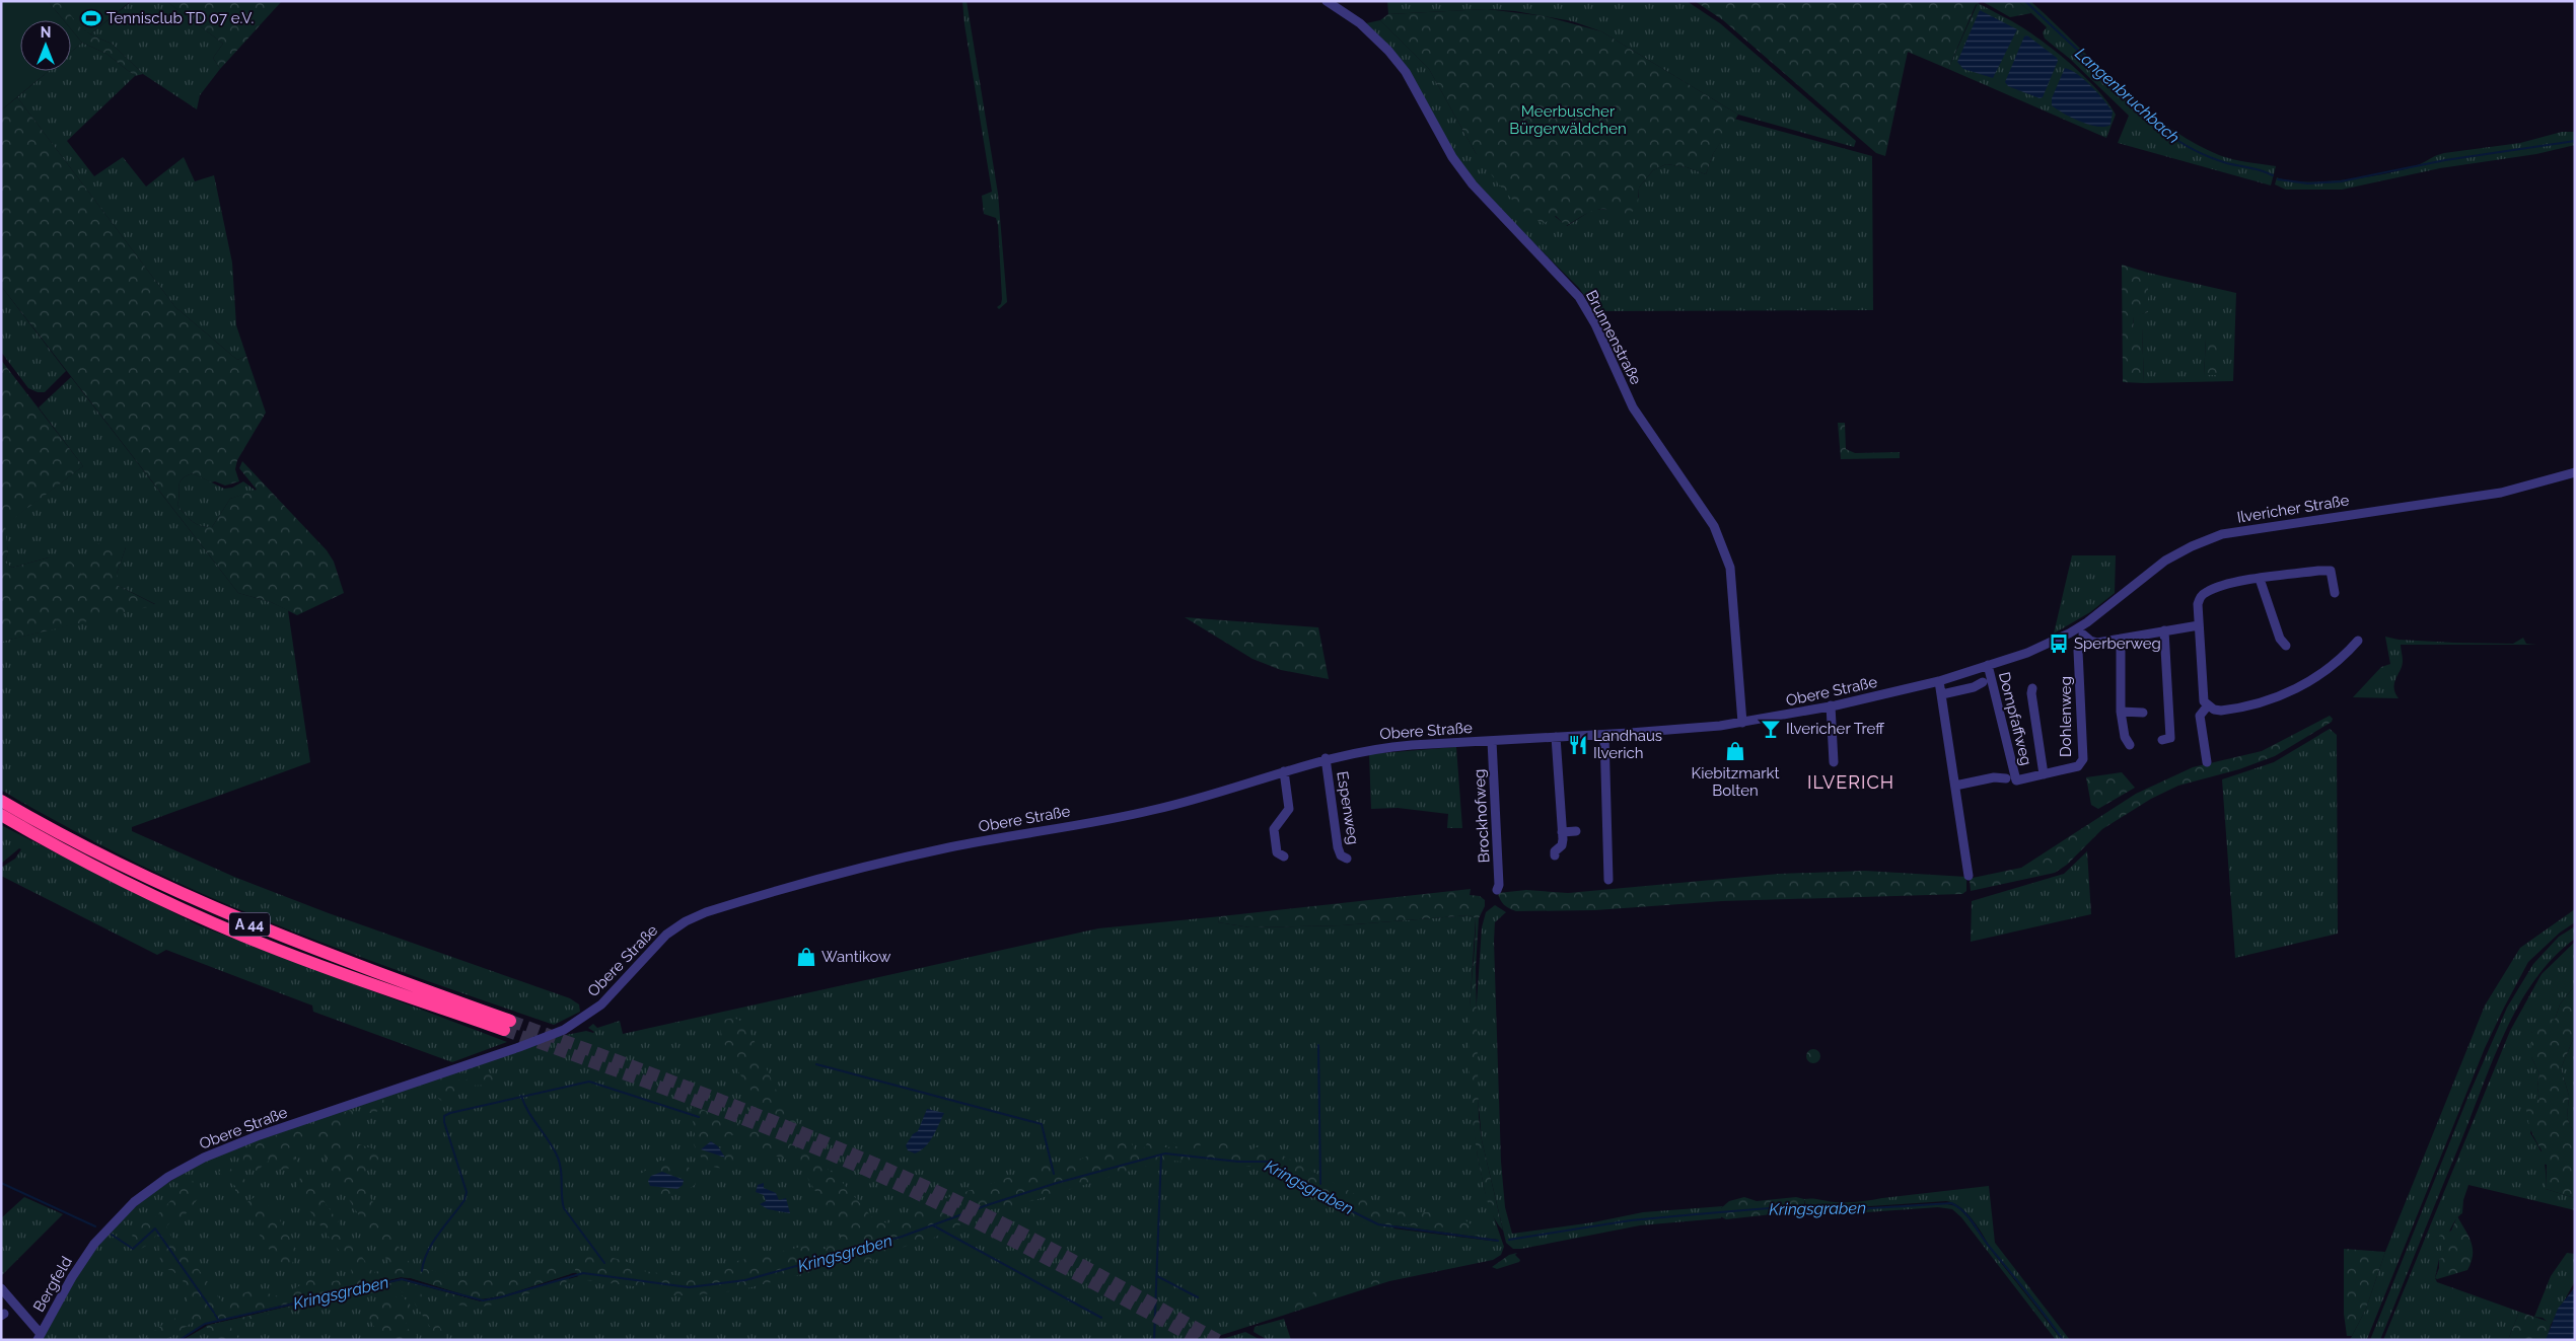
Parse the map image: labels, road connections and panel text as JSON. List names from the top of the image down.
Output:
{
  "streets": {
    "highway": ["A 44"],
    "street": [
      "Brunnenstraße",
      "Ilvericher Straße",
      "Obere Straße",
      "Dohlenweg",
      "Dompfaffweg",
      "Espenweg",
      "Brockhofweg",
      "Bergfeld"
    ]
  },
  "crossings": [
    ["Brunnenstraße", "Obere Straße"],
    ["Ilvericher Straße", "Obere Straße"],
    ["Obere Straße", "Dompfaffweg"],
    ["Obere Straße", "Espenweg"],
    ["Obere Straße", "Brockhofweg"],
    ["Obere Straße", "Bergfeld"],
    ["Dohlenweg", "Dompfaffweg"]
  ],
  "districts": ["ILVERICH"],
  "water": ["Langenbruchbach", "Kringsgraben"],
  "parks": ["Meerbuscher Bürgerwäldchen"],
  "places": {
    "sports": ["Tennisclub TD 07 e.V."],
    "bus stop": ["Sperberweg"],
    "bar": ["Ilvericher Treff"],
    "restaurant": ["Landhaus Ilverich"],
    "shop": ["Kiebitzmarkt Bolten", "Wantikow"]
  },
  "north": "top"
}
